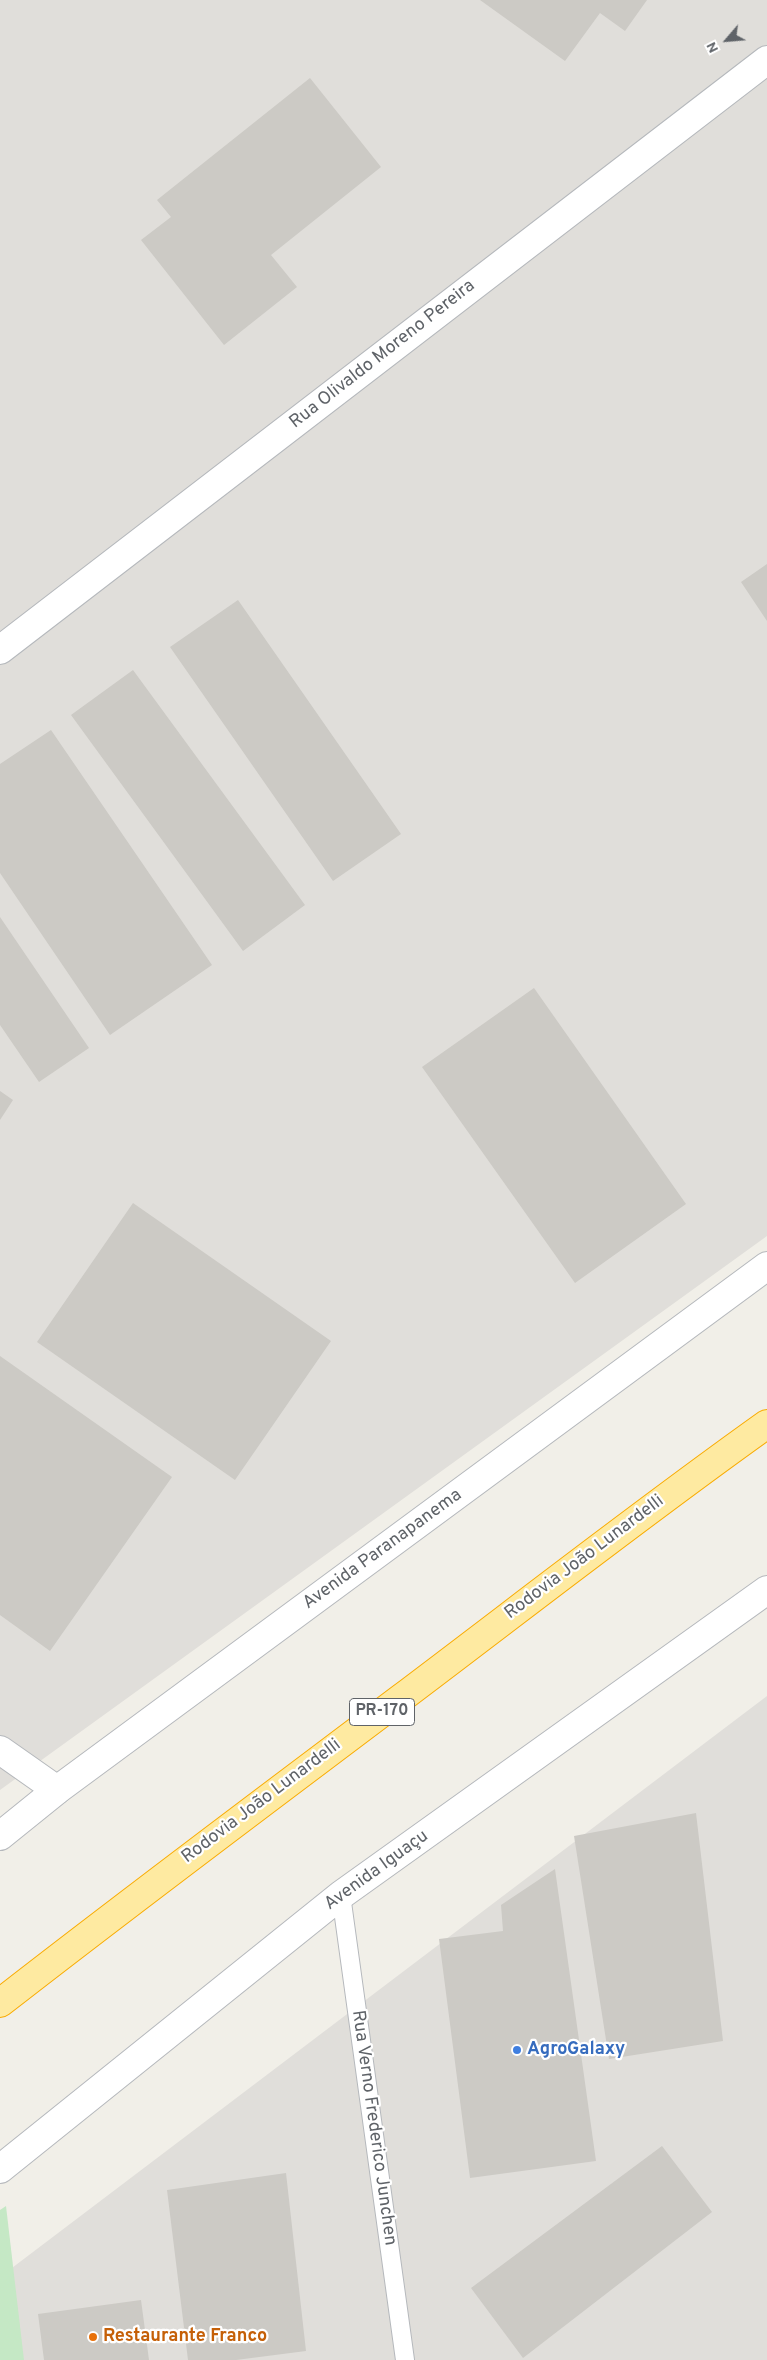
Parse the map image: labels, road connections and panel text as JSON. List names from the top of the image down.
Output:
{
  "streets": {
    "highway": ["Rodovia João Lunardelli", "PR-170"],
    "street": ["Rua Olivaldo Moreno Pereira", "Avenida Paranapanema", "Avenida Iguaçu"],
    "lane": ["Rua Verno Frederico Junchen"]
  },
  "crossings": [
    ["Avenida Iguaçu", "Rua Verno Frederico Junchen"]
  ],
  "places": ["AgroGalaxy", "Restaurante Franco"],
  "north": "bottom left"
}
